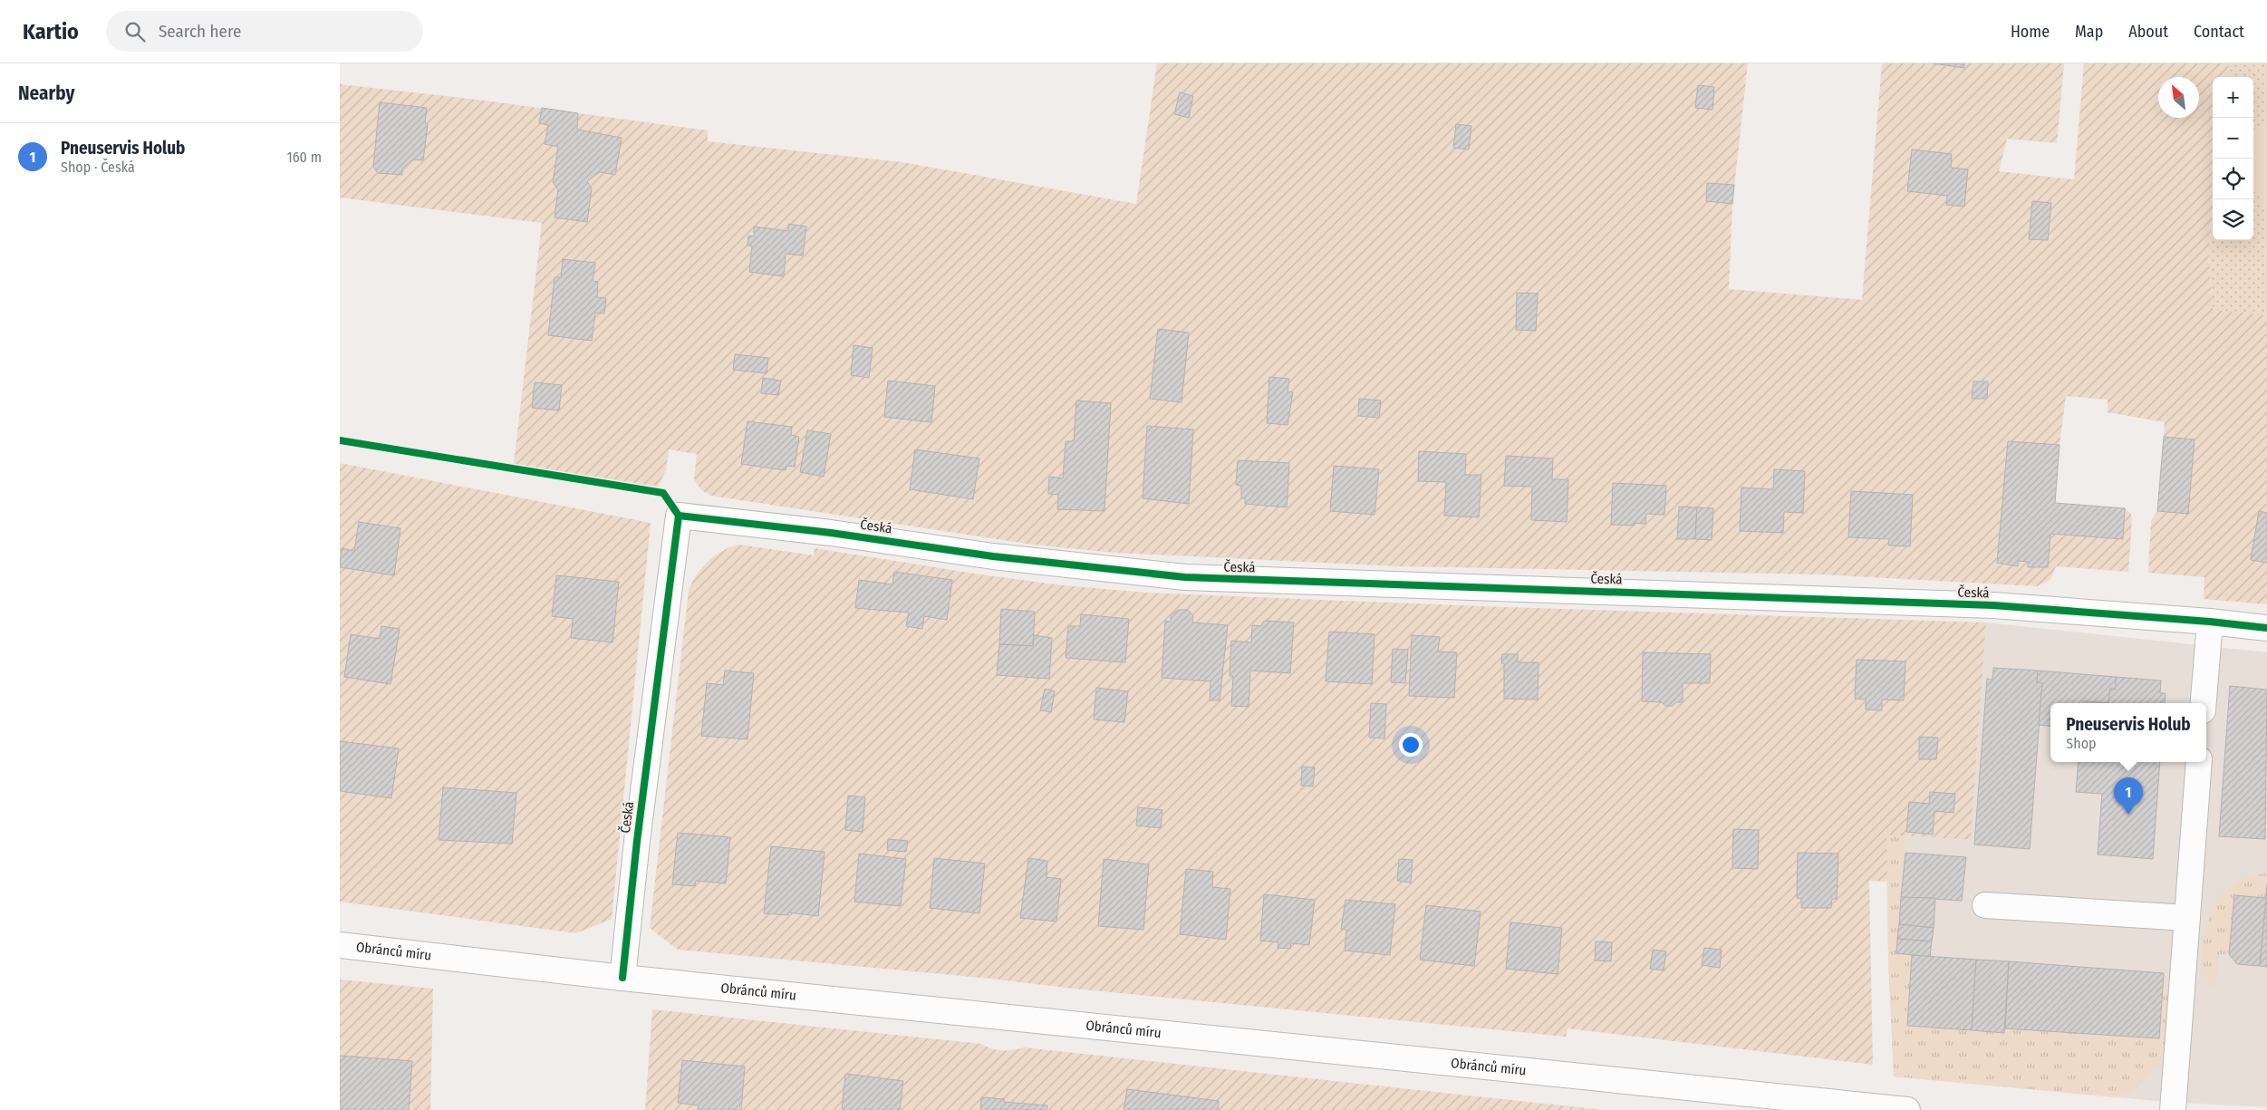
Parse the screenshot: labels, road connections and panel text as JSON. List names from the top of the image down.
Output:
{
  "streets": {
    "street": ["Česká", "Obránců míru"]
  },
  "crossings": [
    ["Česká", "Obránců míru"]
  ],
  "north": "top left",
  "page": {
    "header": "Kartio",
    "search": "Search here",
    "nav": [
      "Home",
      "Map",
      "About",
      "Contact"
    ],
    "heading": "Nearby",
    "map_buttons": ["+", "−"],
    "list": [
      {
        "mark": "1",
        "name": "Pneuservis Holub",
        "note": "Shop · Česká",
        "value": "160 m"
      }
    ],
    "popup": ["Pneuservis Holub", "Shop"],
    "pins": "1"
  }
}
